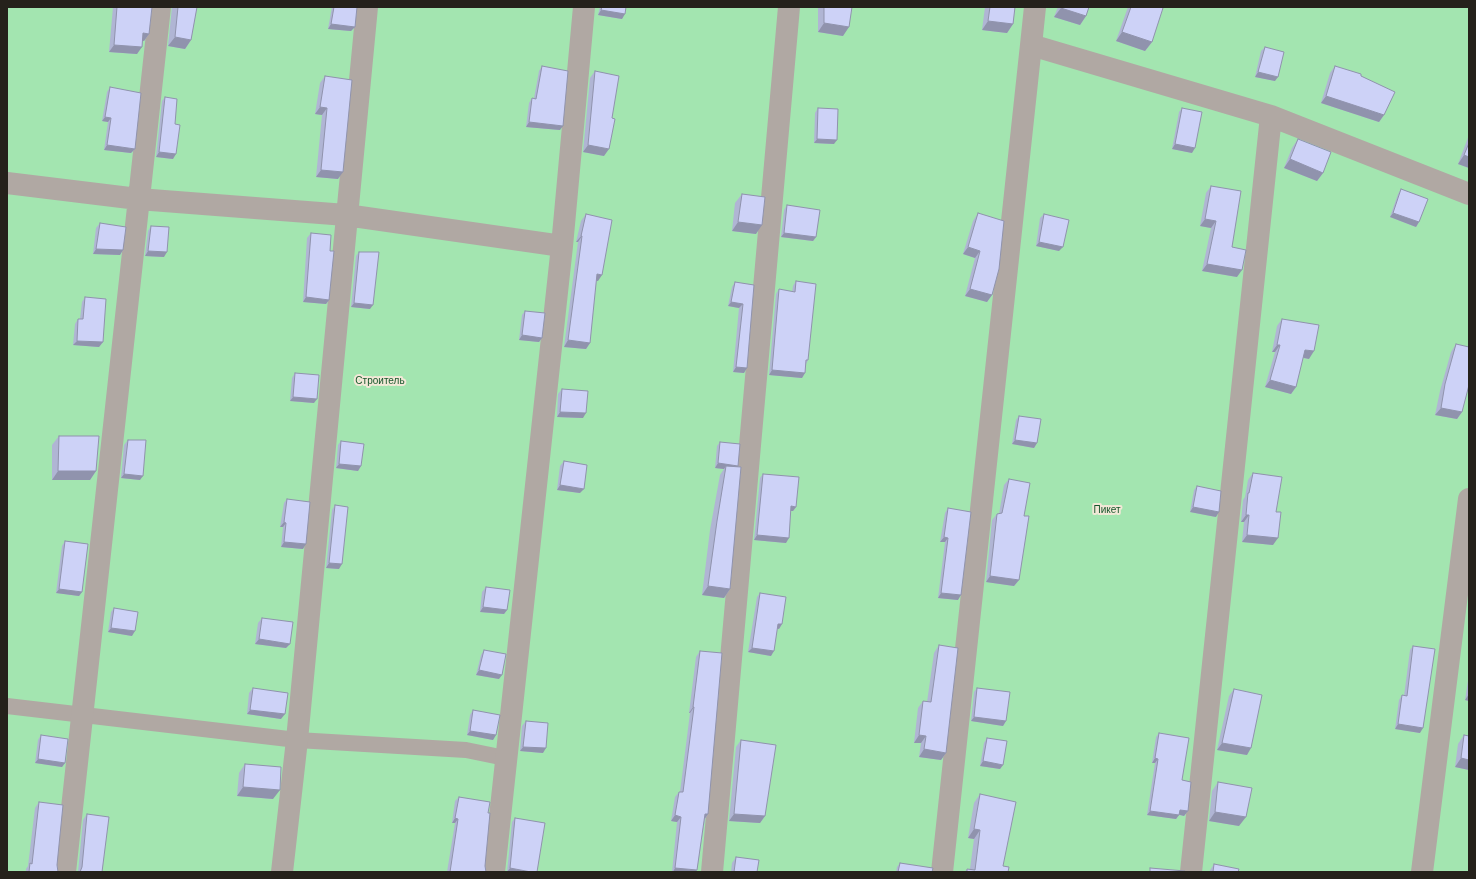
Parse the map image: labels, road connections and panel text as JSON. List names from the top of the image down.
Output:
{
  "parks": ["Строитель", "Пикет"]
}
